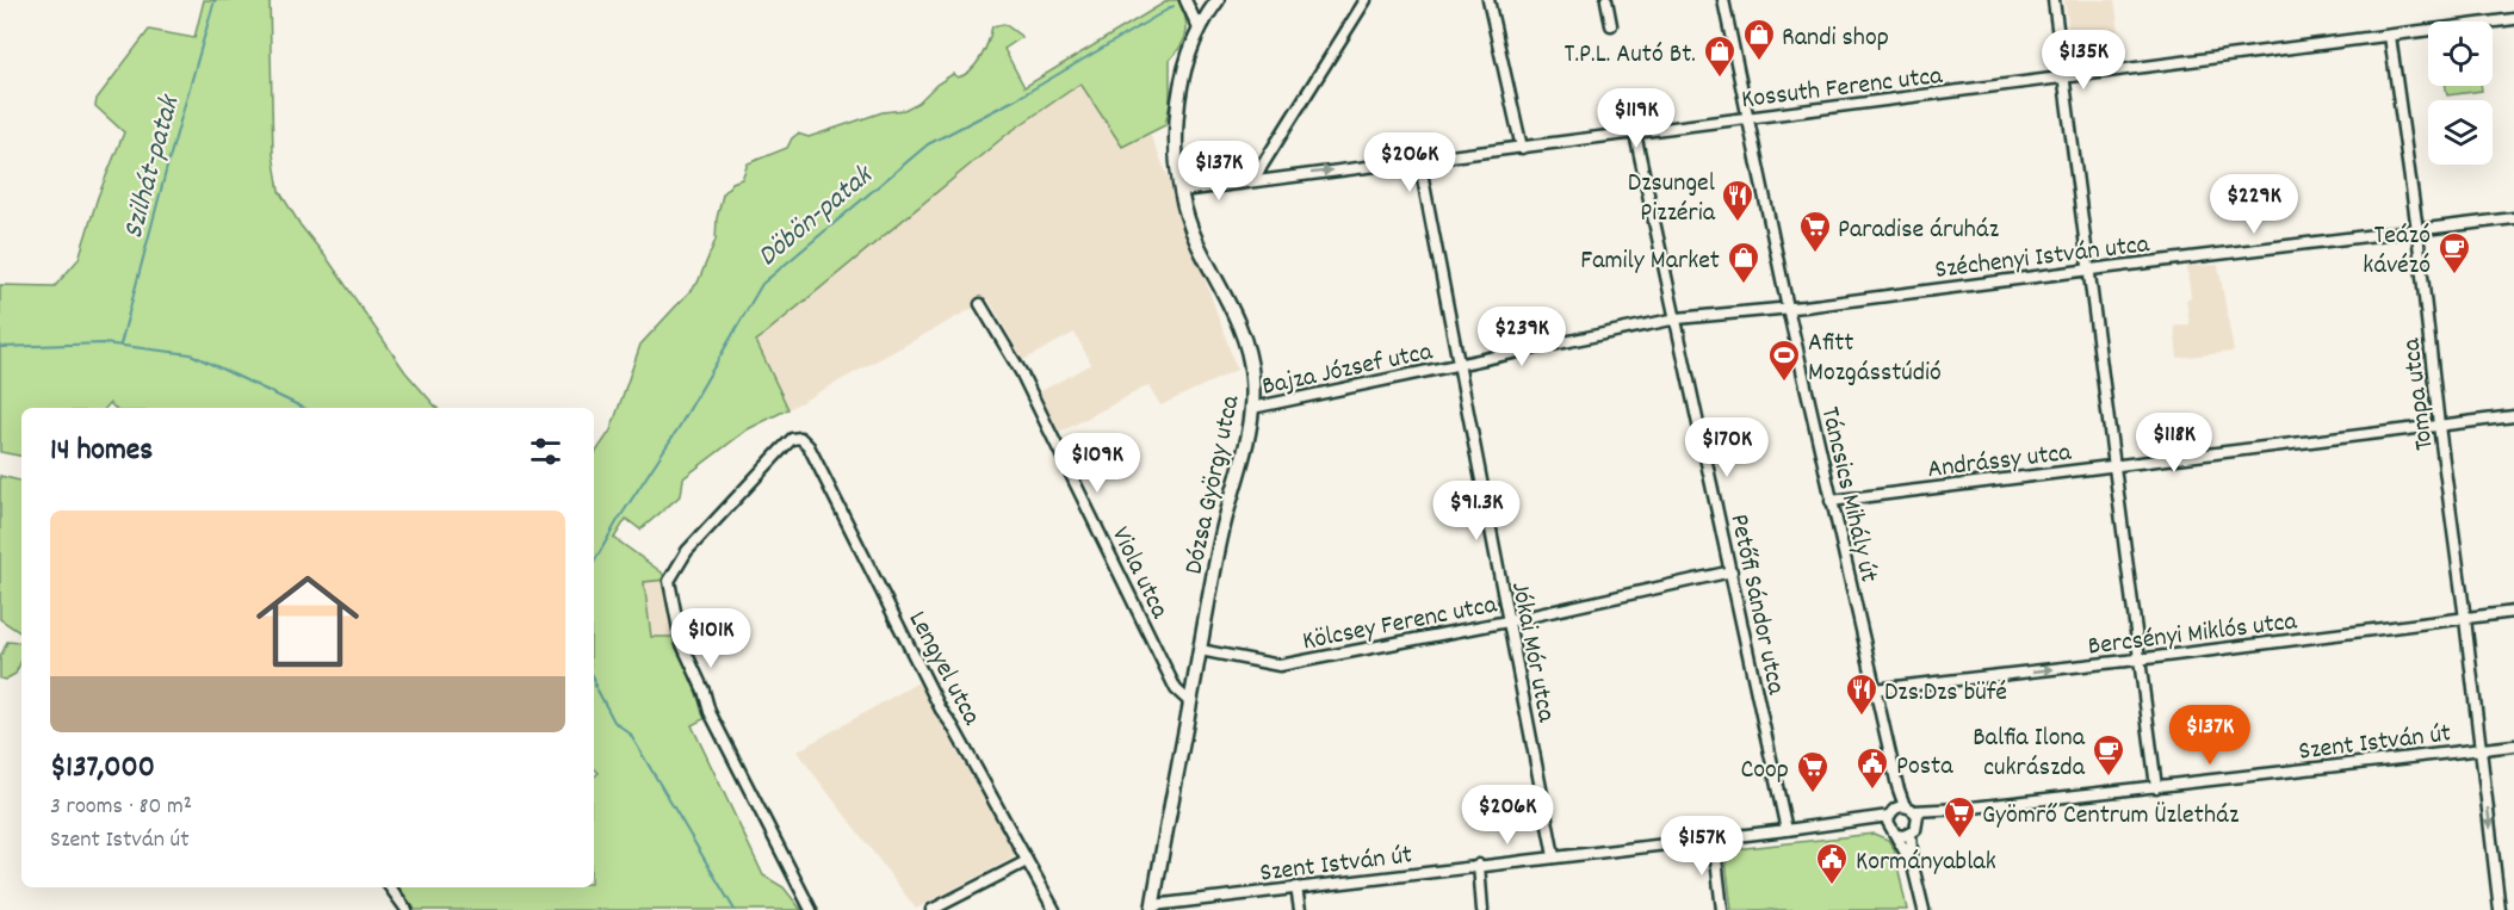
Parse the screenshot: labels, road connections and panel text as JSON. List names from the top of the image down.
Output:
{
  "streets": {
    "main road": ["Dózsa György utca"],
    "street": [
      "Kossuth Ferenc utca",
      "Széchenyi István utca",
      "Bajza József utca",
      "Tompa utca",
      "Andrássy utca",
      "Táncsics Mihály út",
      "Viola utca",
      "Petőfi Sándor utca",
      "Kölcsey Ferenc utca",
      "Bercsényi Miklós utca",
      "Jókai Mór utca",
      "Lengyel utca",
      "Szent István út"
    ]
  },
  "crossings": [
    ["Kossuth Ferenc utca", "Tompa utca"],
    ["Kossuth Ferenc utca", "Dózsa György utca"],
    ["Kossuth Ferenc utca", "Táncsics Mihály út"],
    ["Kossuth Ferenc utca", "Petőfi Sándor utca"],
    ["Kossuth Ferenc utca", "Jókai Mór utca"],
    ["Széchenyi István utca", "Bajza József utca"],
    ["Széchenyi István utca", "Tompa utca"],
    ["Széchenyi István utca", "Táncsics Mihály út"],
    ["Bajza József utca", "Dózsa György utca"],
    ["Bajza József utca", "Táncsics Mihály út"],
    ["Bajza József utca", "Petőfi Sándor utca"],
    ["Bajza József utca", "Jókai Mór utca"],
    ["Tompa utca", "Andrássy utca"],
    ["Tompa utca", "Bercsényi Miklós utca"],
    ["Tompa utca", "Szent István út"],
    ["Andrássy utca", "Táncsics Mihály út"],
    ["Dózsa György utca", "Viola utca"],
    ["Dózsa György utca", "Kölcsey Ferenc utca"],
    ["Dózsa György utca", "Szent István út"],
    ["Táncsics Mihály út", "Bercsényi Miklós utca"],
    ["Táncsics Mihály út", "Szent István út"],
    ["Petőfi Sándor utca", "Kölcsey Ferenc utca"],
    ["Petőfi Sándor utca", "Szent István út"],
    ["Kölcsey Ferenc utca", "Jókai Mór utca"],
    ["Jókai Mór utca", "Szent István út"]
  ],
  "one_way": ["Bercsényi Miklós utca"],
  "water": ["Szilhát-patak", "Döbön-patak"],
  "places": {
    "shop": ["Randi shop", "T.P.L. Autó Bt.", "Family Market"],
    "restaurant": ["Dzsungel Pizzéria", "Dzs.Dzs büfé"],
    "supermarket": ["Paradise áruház", "Coop", "Gyömrő Centrum Üzletház"],
    "cafe": ["Teázó kávézó", "Balfia Ilona cukrászda"],
    "sports": ["Afitt Mozgásstúdió"],
    "public building": ["Posta", "Kormányablak"]
  },
  "page": {
    "price": [
      "$135K",
      "$119K",
      "$206K",
      "$137K",
      "$229K",
      "$239K",
      "$118K",
      "$170K",
      "$109K",
      "$91.3K",
      "$101K",
      "$137K",
      "$206K",
      "$157K"
    ],
    "heading": "14 homes",
    "list": [
      {
        "name": "$137,000",
        "note": "3 rooms · 80 m² · Szent István út"
      }
    ]
  }
}
